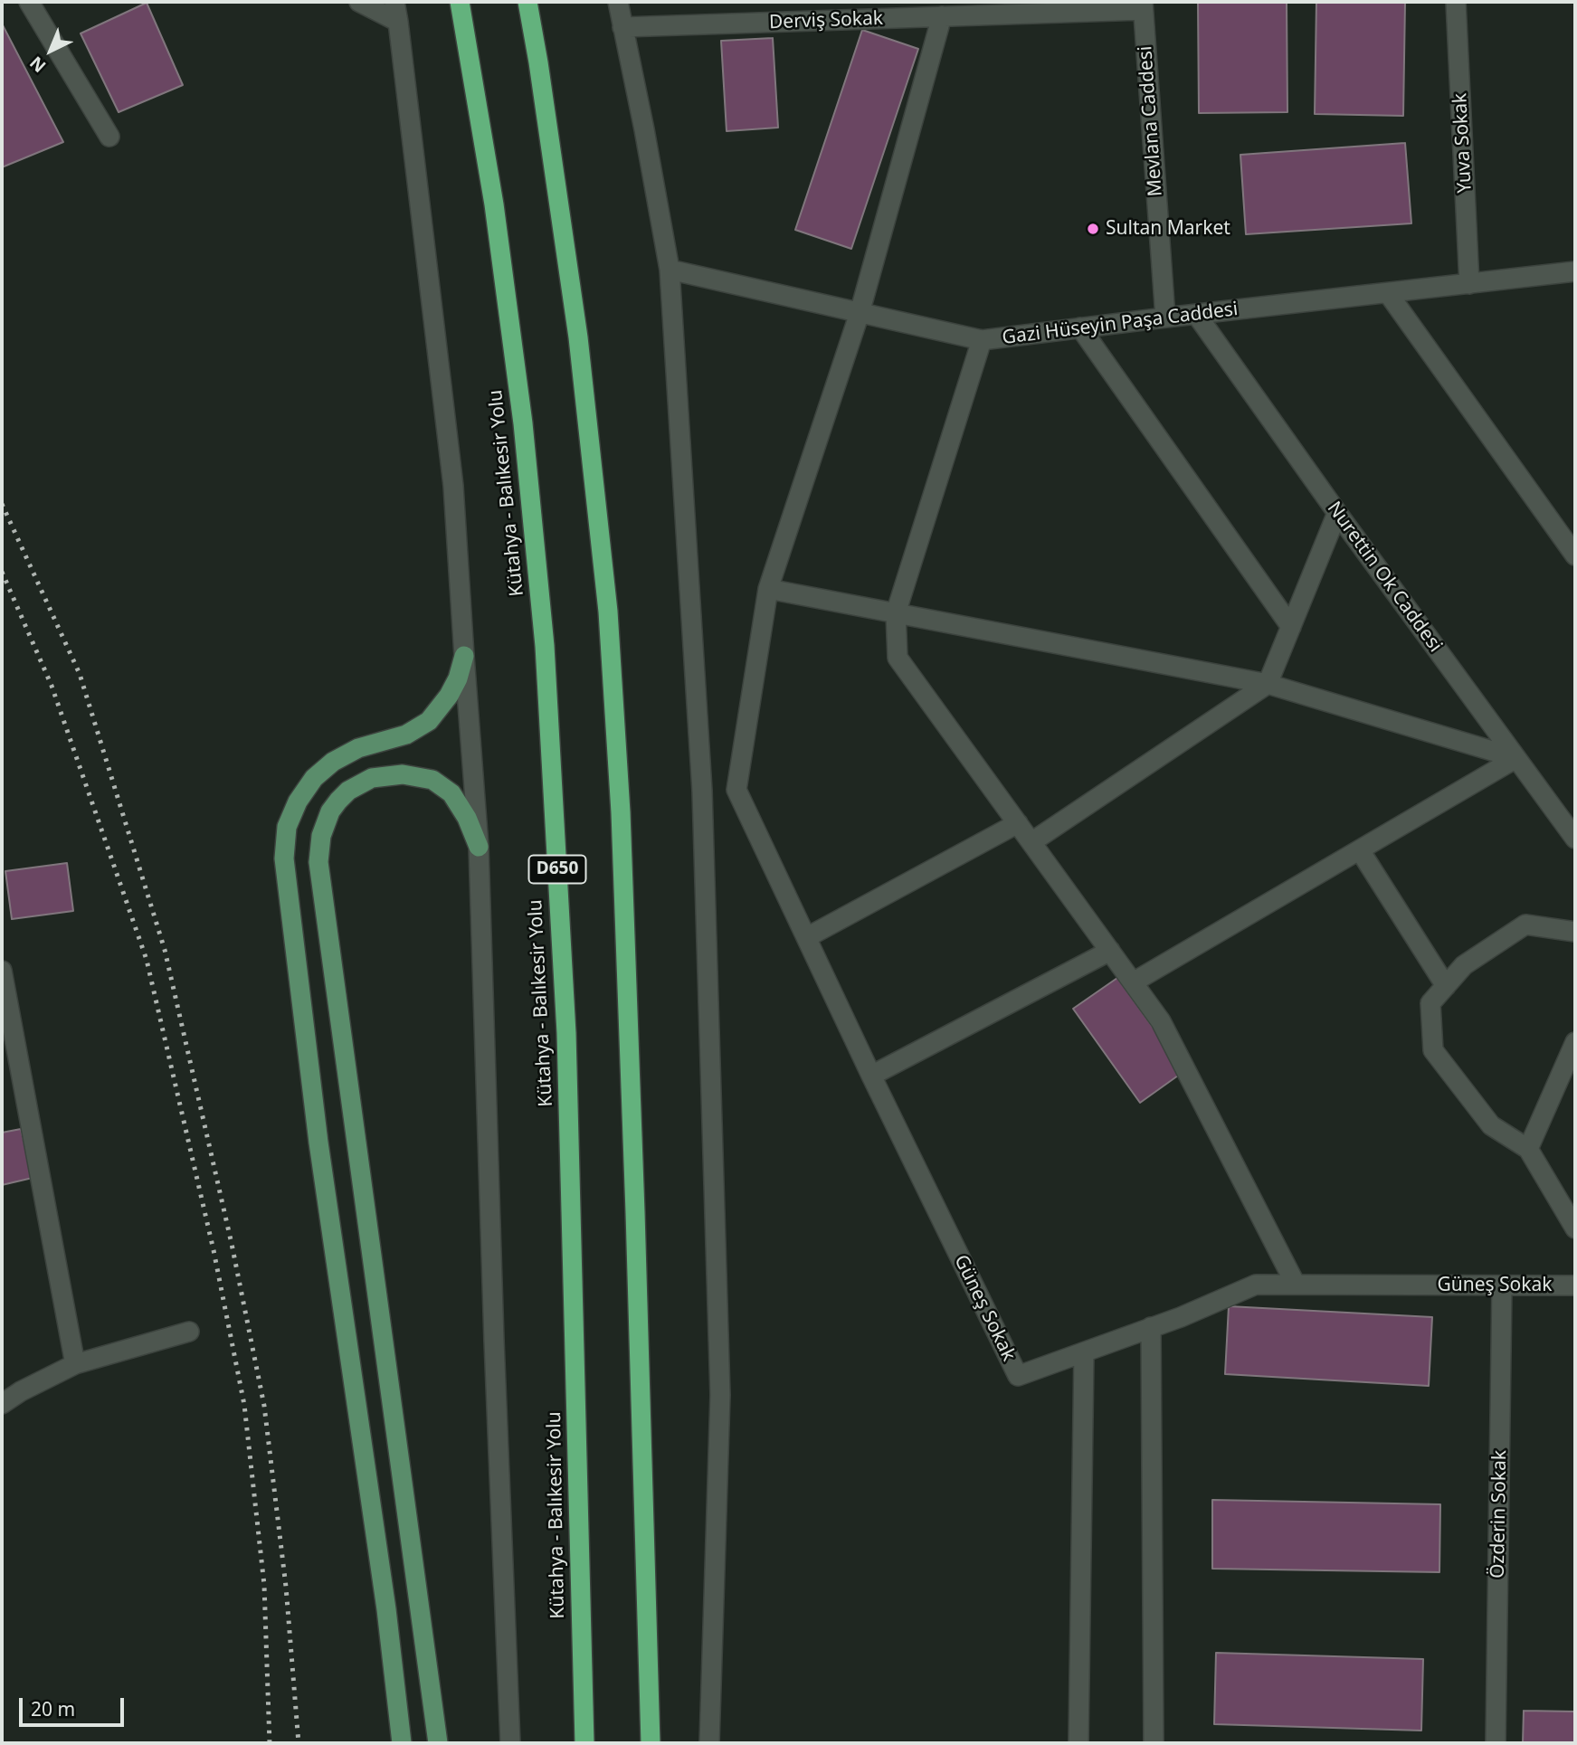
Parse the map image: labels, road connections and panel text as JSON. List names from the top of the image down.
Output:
{
  "streets": {
    "highway": ["Kütahya - Balıkesir Yolu", "D650"],
    "street": [
      "Derviş Sokak",
      "Mevlana Caddesi",
      "Yuva Sokak",
      "Gazi Hüseyin Paşa Caddesi",
      "Nurettin Ok Caddesi",
      "Güneş Sokak",
      "Özderin Sokak"
    ]
  },
  "crossings": [
    ["Derviş Sokak", "Mevlana Caddesi"],
    ["Mevlana Caddesi", "Gazi Hüseyin Paşa Caddesi"],
    ["Yuva Sokak", "Gazi Hüseyin Paşa Caddesi"],
    ["Gazi Hüseyin Paşa Caddesi", "Nurettin Ok Caddesi"],
    ["Güneş Sokak", "Özderin Sokak"]
  ],
  "places": ["Sultan Market"],
  "scale_bar": "20 m",
  "north": "bottom left"
}
